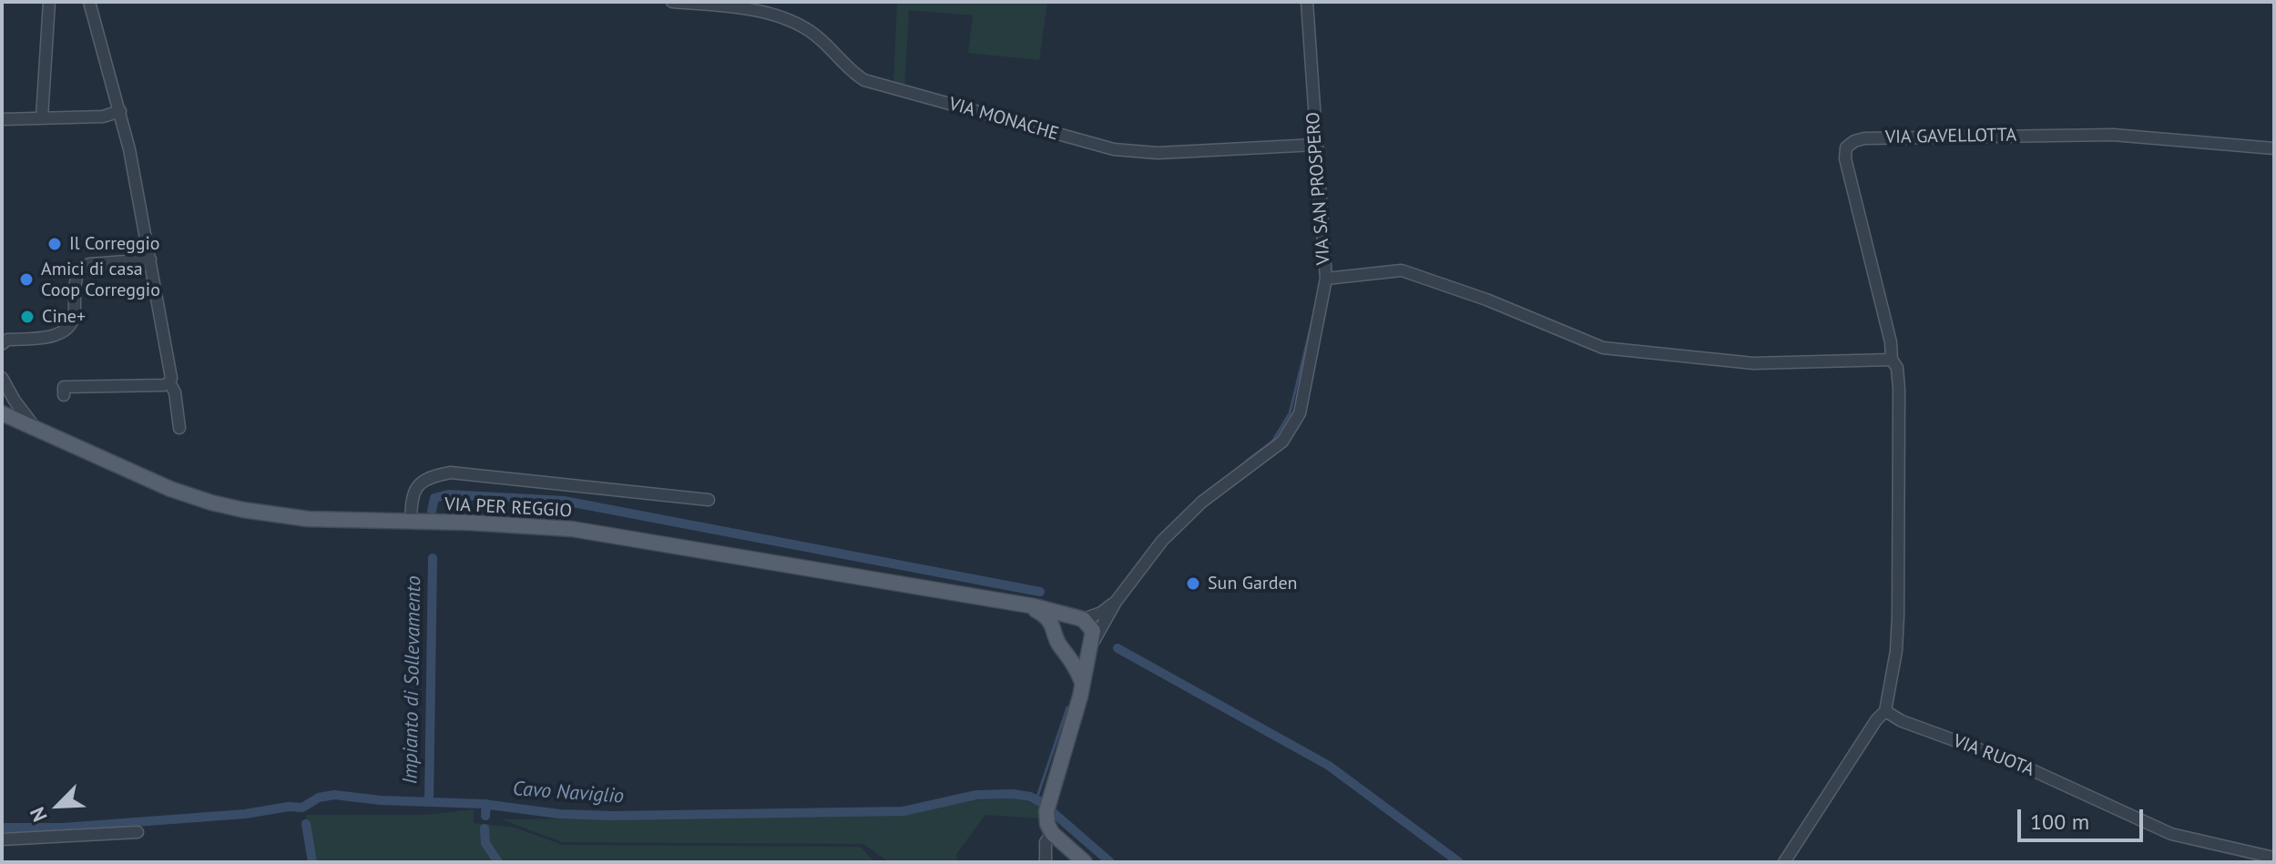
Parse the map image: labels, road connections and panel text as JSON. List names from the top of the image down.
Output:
{
  "streets": {
    "main road": ["VIA PER REGGIO"],
    "street": [
      "VIA MONACHE",
      "VIA GAVELLOTTA",
      "VIA SAN PROSPERO",
      "VIA RUOTA"
    ]
  },
  "crossings": [
    ["VIA MONACHE", "VIA SAN PROSPERO"],
    ["VIA GAVELLOTTA", "VIA RUOTA"],
    ["VIA SAN PROSPERO", "VIA PER REGGIO"]
  ],
  "water": ["Impianto di Sollevamento", "Cavo Naviglio"],
  "places": [
    "Il Correggio",
    "Amici di casa Coop Correggio",
    "Cine+",
    "Sun Garden"
  ],
  "scale_bar": "100 m",
  "north": "bottom left"
}
